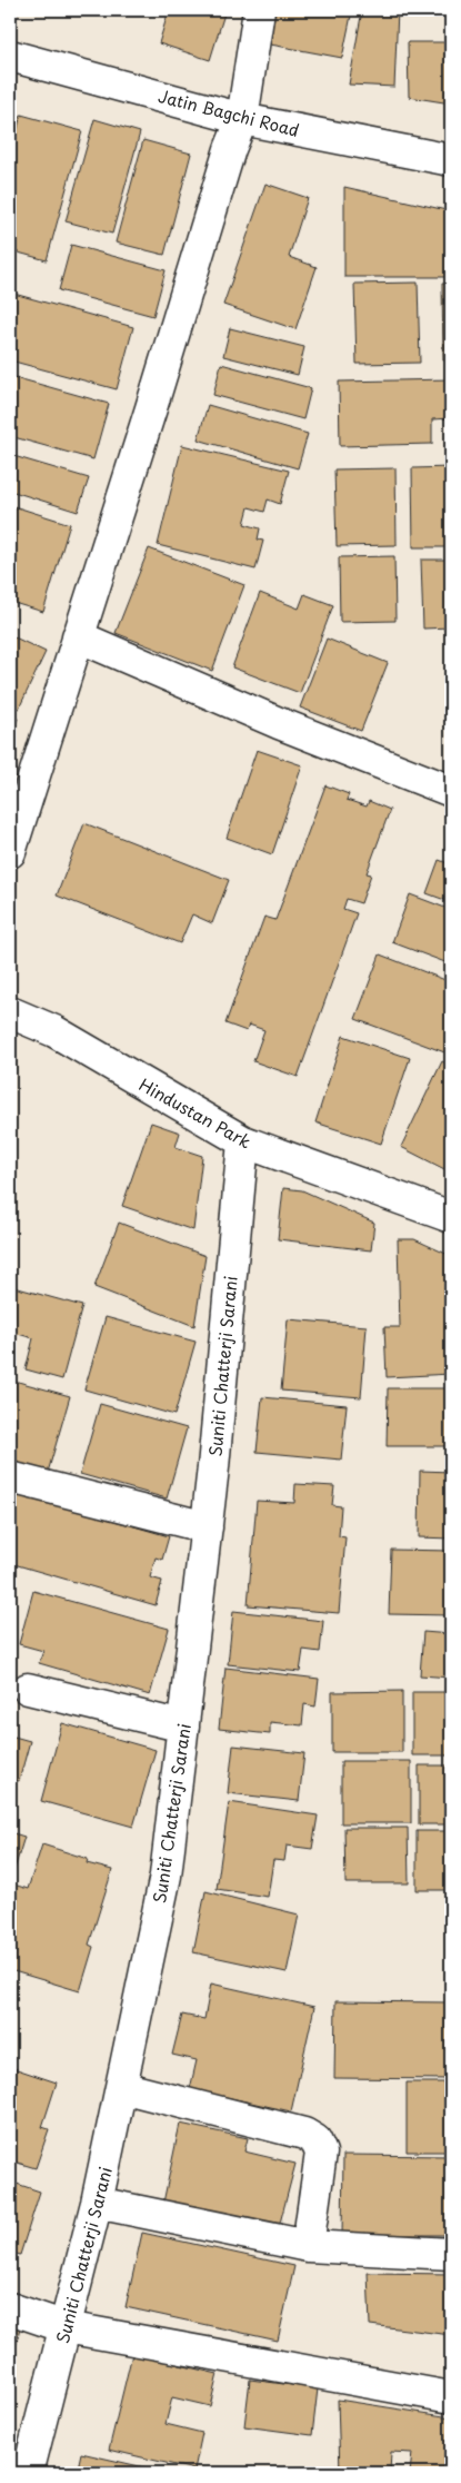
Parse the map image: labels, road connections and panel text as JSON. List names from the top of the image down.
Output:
{
  "streets": {
    "street": ["Jatin Bagchi Road", "Hindustan Park", "Suniti Chatterji Sarani"]
  },
  "crossings": [
    ["Hindustan Park", "Suniti Chatterji Sarani"]
  ]
}
